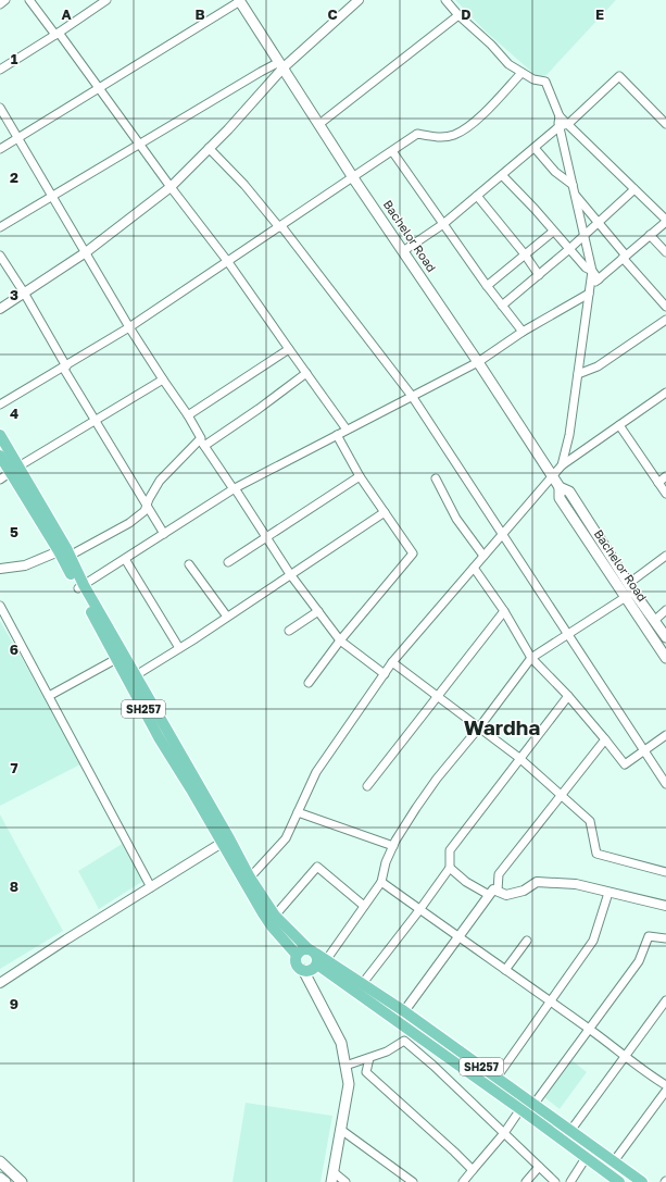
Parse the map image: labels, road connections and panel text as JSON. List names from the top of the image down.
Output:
{
  "streets": {
    "main road": ["Bachelor Road", "SH257"]
  },
  "districts": ["Wardha"],
  "grid": {
    "columns": [
      "A",
      "B",
      "C",
      "D",
      "E"
    ],
    "rows": [
      "1",
      "2",
      "3",
      "4",
      "5",
      "6",
      "7",
      "8",
      "9"
    ]
  }
}
